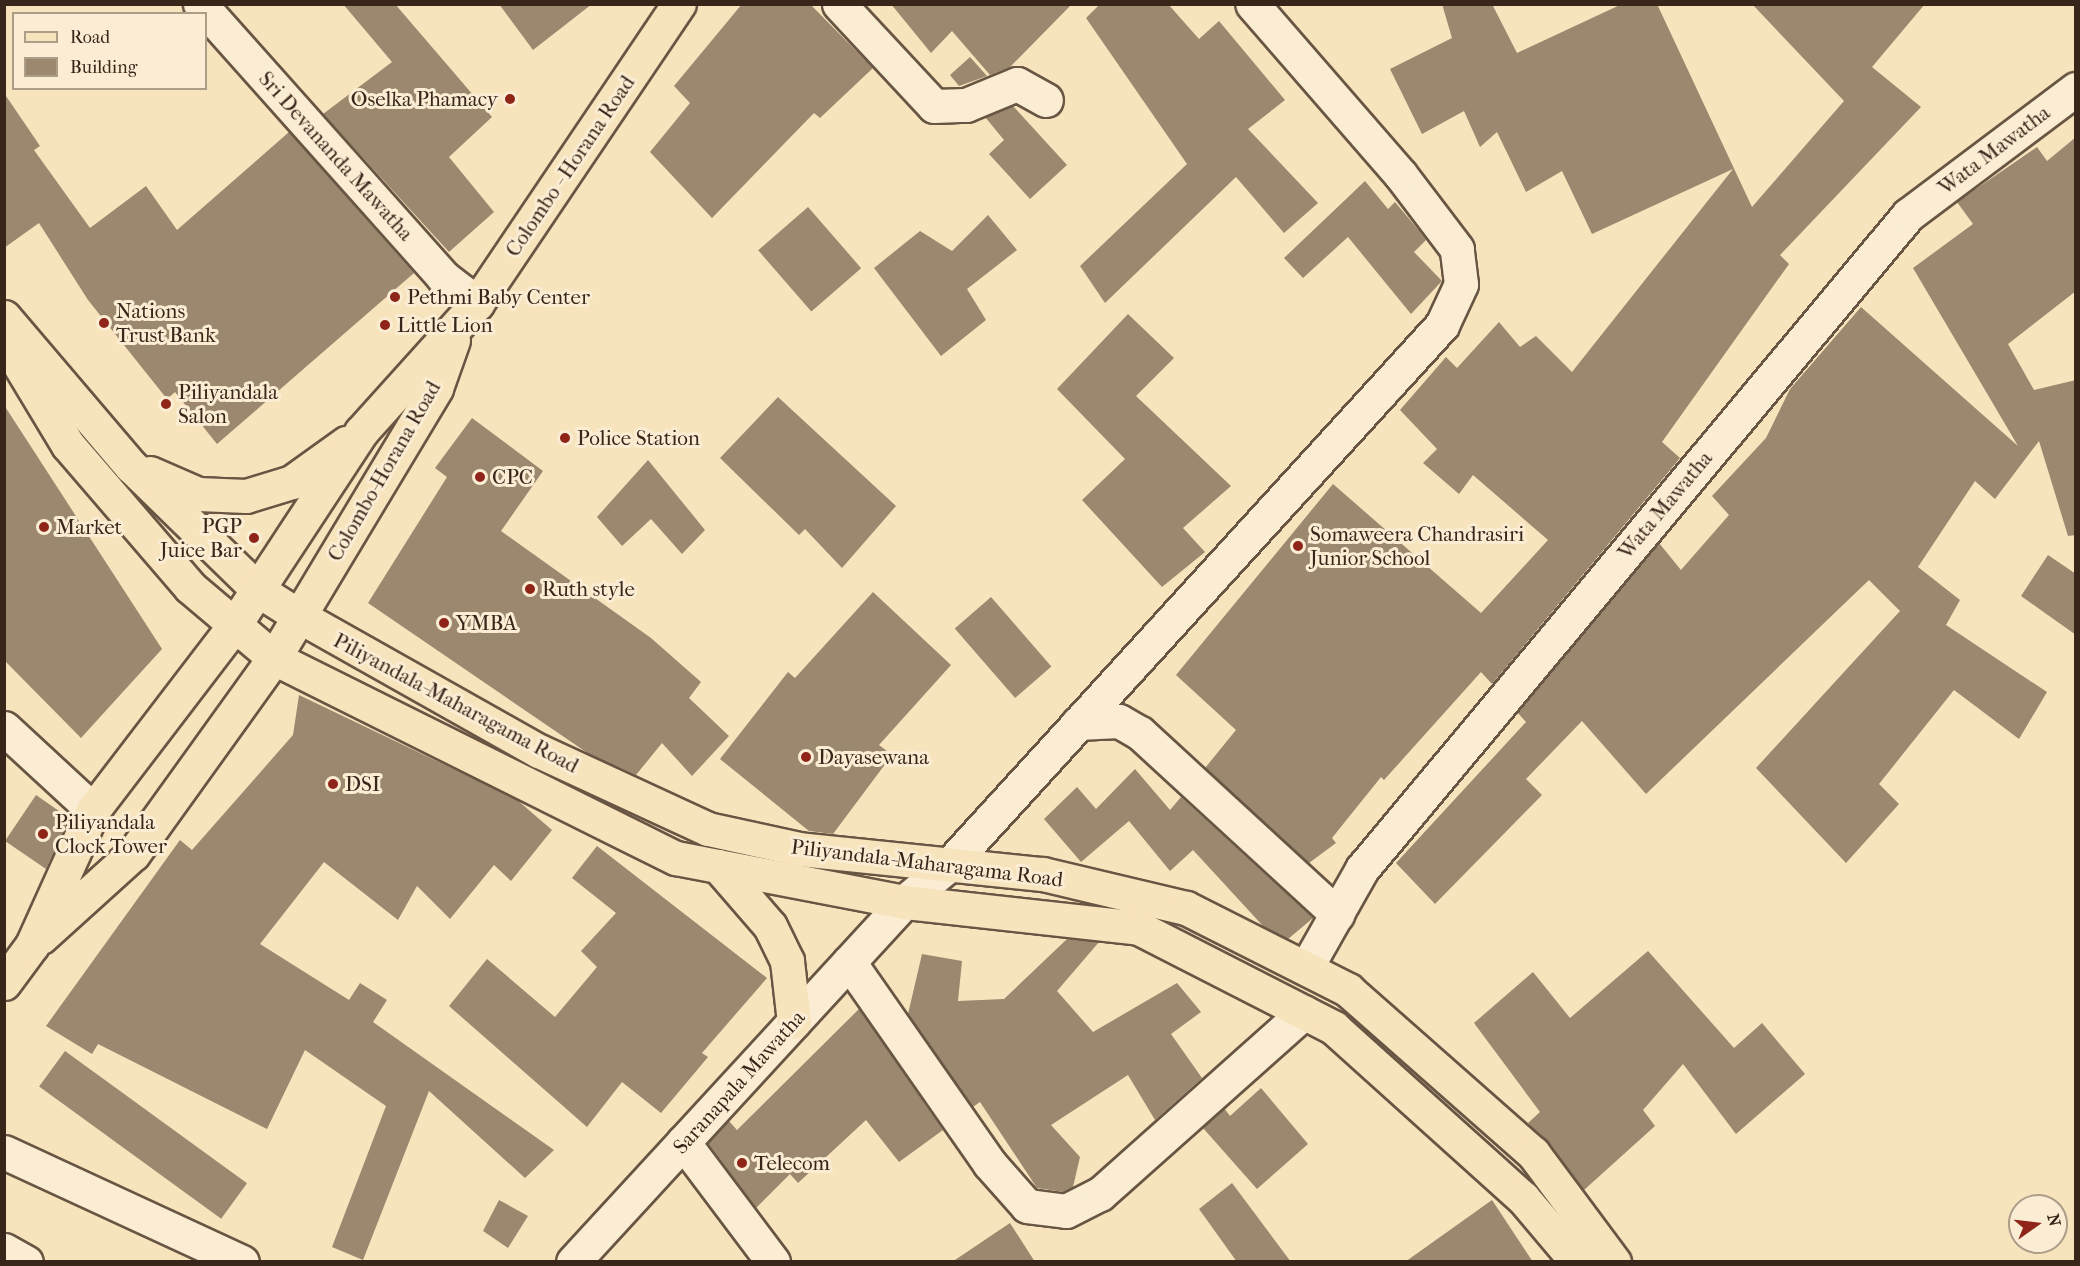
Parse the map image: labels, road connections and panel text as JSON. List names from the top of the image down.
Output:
{
  "streets": {
    "main road": ["Colombo - Horana Road", "Colombo-Horana Road", "Piliyandala-Maharagama Road"],
    "street": ["Wata Mawatha", "Sri Devananda Mawatha", "Saranapala Mawatha"]
  },
  "crossings": [
    ["Wata Mawatha", "Piliyandala-Maharagama Road"],
    ["Sri Devananda Mawatha", "Colombo - Horana Road"],
    ["Sri Devananda Mawatha", "Colombo-Horana Road"],
    ["Colombo - Horana Road", "Colombo-Horana Road"],
    ["Colombo-Horana Road", "Piliyandala-Maharagama Road"],
    ["Piliyandala-Maharagama Road", "Saranapala Mawatha"]
  ],
  "places": [
    "Oselka Phamacy",
    "Pethmi Baby Center",
    "Nations Trust Bank",
    "Little Lion",
    "Piliyandala Salon",
    "Police Station",
    "CPC",
    "Market",
    "PGP Juice Bar",
    "Somaweera Chandrasiri Junior School",
    "Ruth style",
    "YMBA",
    "Dayasewana",
    "DSI",
    "Piliyandala Clock Tower",
    "Telecom"
  ],
  "legend": ["Road", "Building"],
  "north": "right"
}
